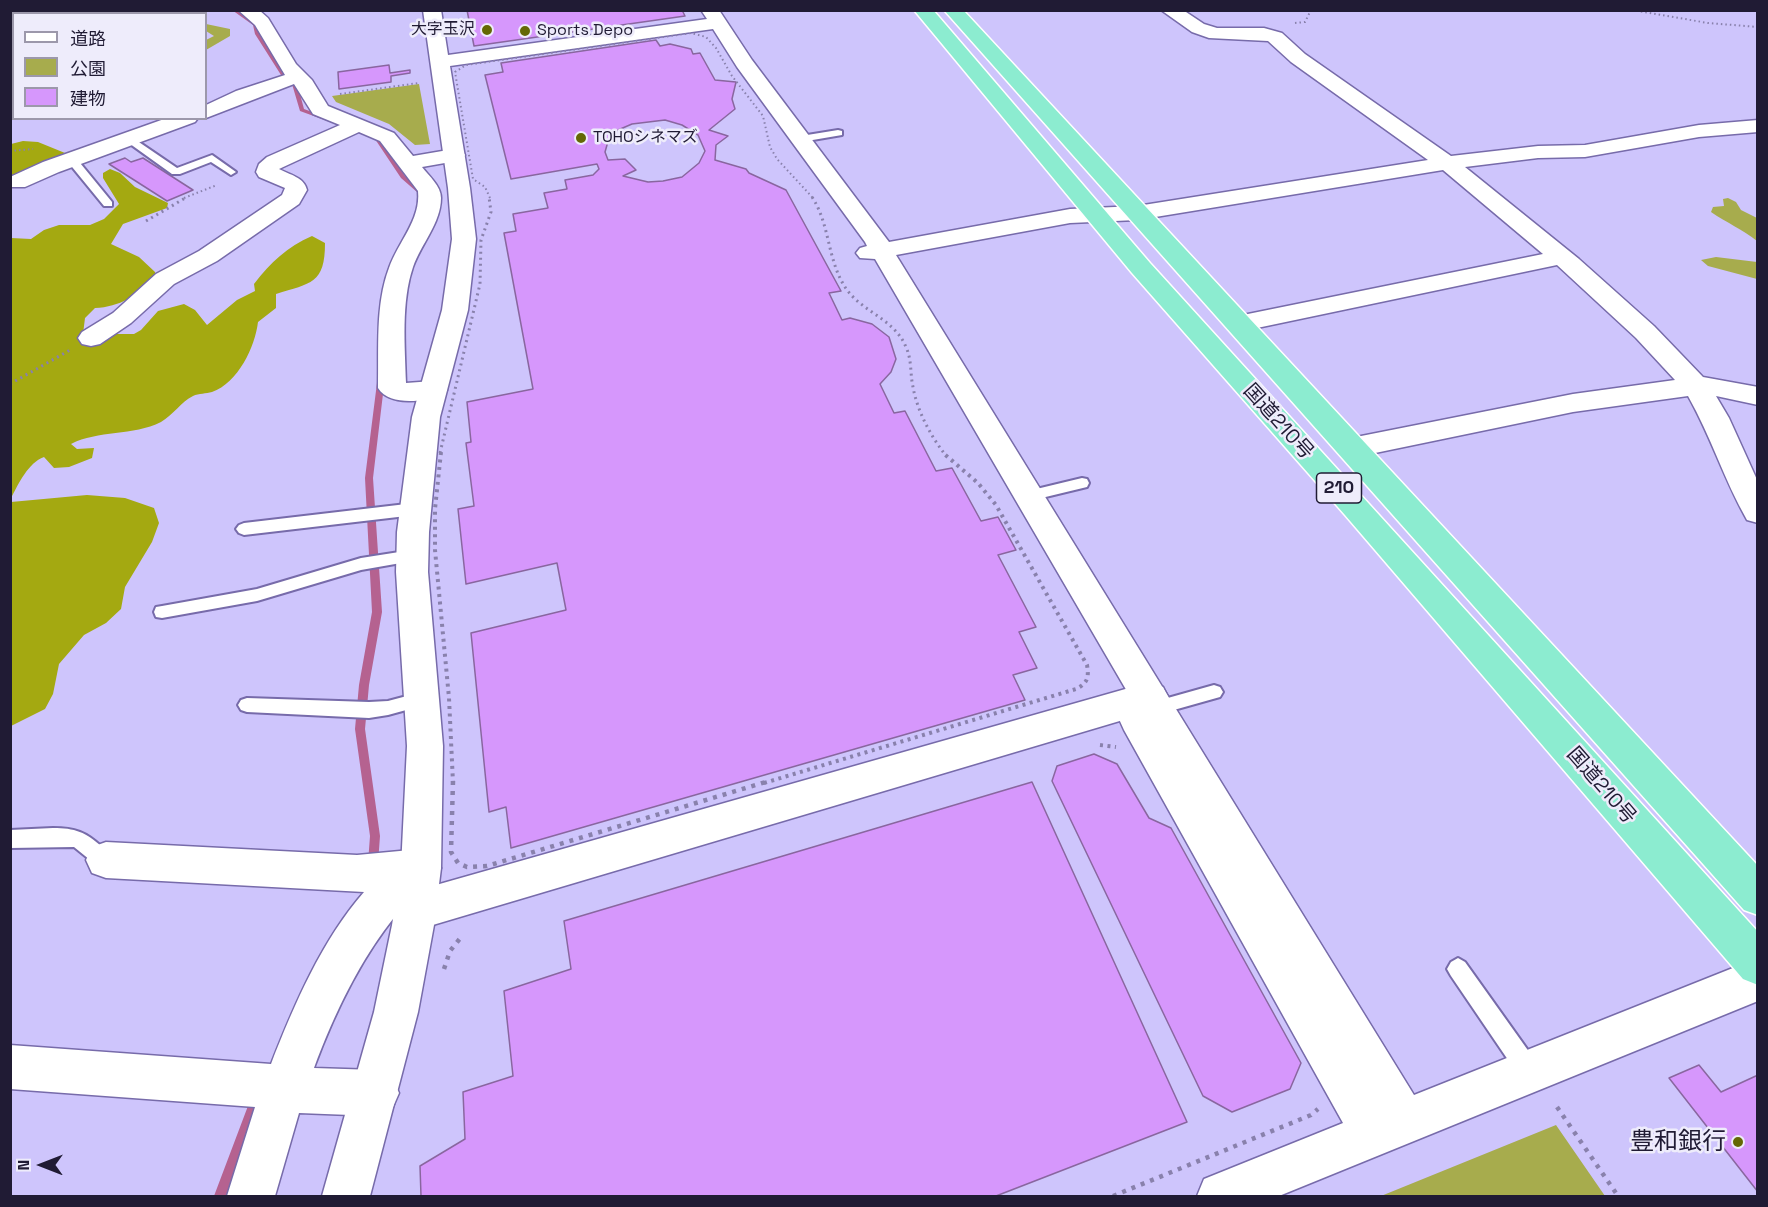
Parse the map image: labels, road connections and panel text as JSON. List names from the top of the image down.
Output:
{
  "streets": {
    "highway": ["国道210号", "210"]
  },
  "places": [
    "大字玉沢",
    "Sports Depo",
    "TOHOシネマズ",
    "豊和銀行"
  ],
  "legend": ["道路", "公園", "建物"],
  "north": "left"
}
